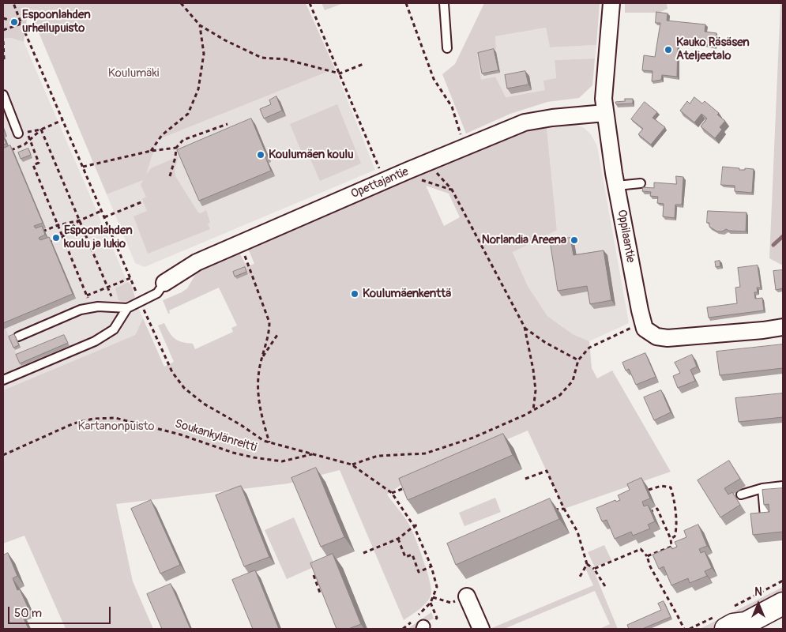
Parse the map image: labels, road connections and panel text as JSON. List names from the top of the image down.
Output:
{
  "streets": {
    "street": ["Opettajantie", "Oppilaantie"],
    "path": ["Soukankylänreitti"]
  },
  "crossings": [
    ["Opettajantie", "Oppilaantie"]
  ],
  "parks": ["Koulumäki", "Kartanonpuisto"],
  "places": [
    "Espoonlahden urheilupuisto",
    "Kauko Räsäsen Ateljeetalo",
    "Koulumäen koulu",
    "Espoonlahden koulu ja lukio",
    "Norlandia Areena",
    "Koulumäenkenttä"
  ],
  "scale_bar": "50 m",
  "north": "top"
}
